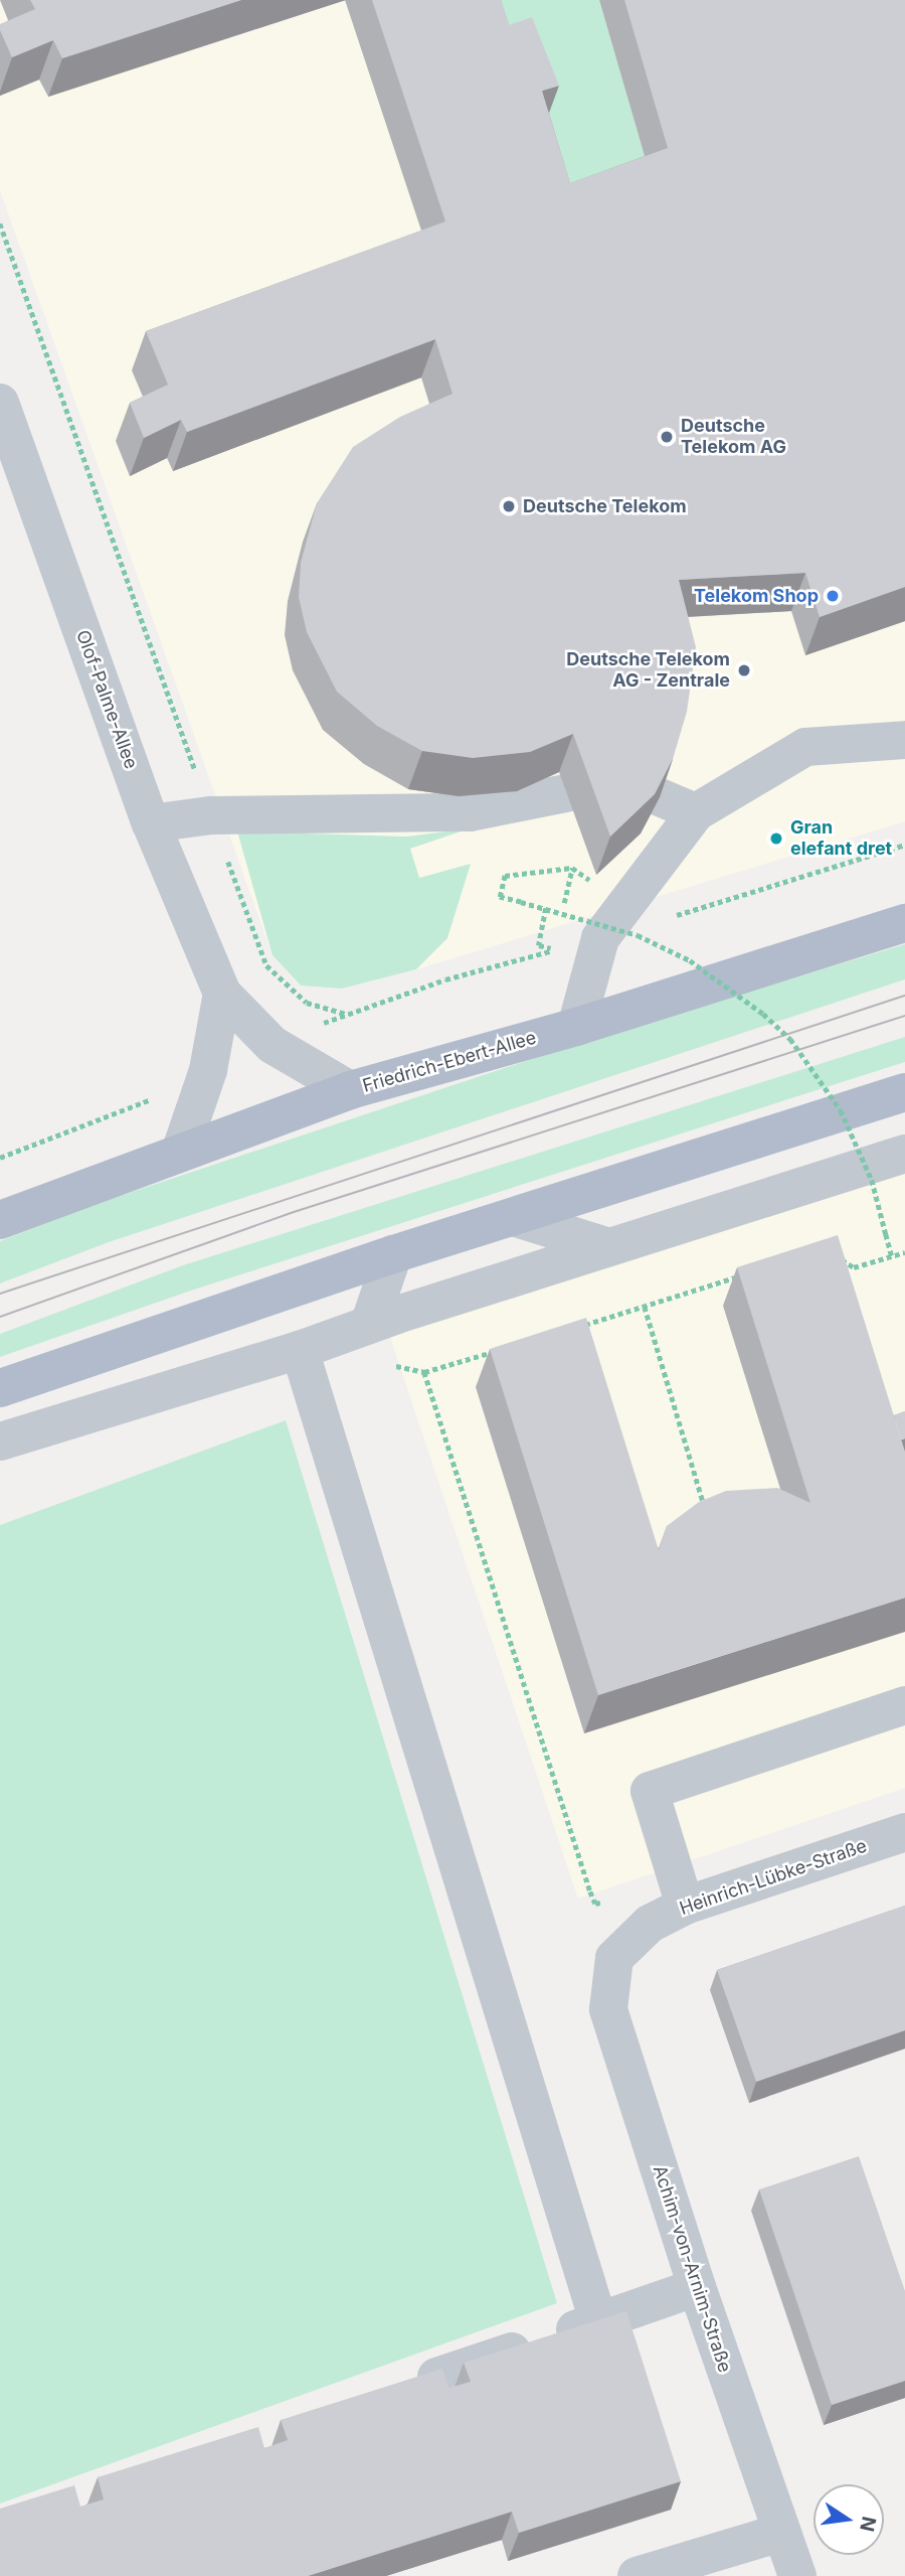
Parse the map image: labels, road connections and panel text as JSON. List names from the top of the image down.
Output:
{
  "streets": {
    "main road": ["Friedrich-Ebert-Allee"],
    "street": ["Olof-Palme-Allee", "Heinrich-Lübke-Straße", "Achim-von-Arnim-Straße"]
  },
  "crossings": [
    ["Olof-Palme-Allee", "Friedrich-Ebert-Allee"],
    ["Heinrich-Lübke-Straße", "Achim-von-Arnim-Straße"]
  ],
  "places": [
    "Deutsche Telekom AG",
    "Deutsche Telekom",
    "Telekom Shop",
    "Deutsche Telekom AG - Zentrale",
    "Gran elefant dret"
  ],
  "north": "right"
}
